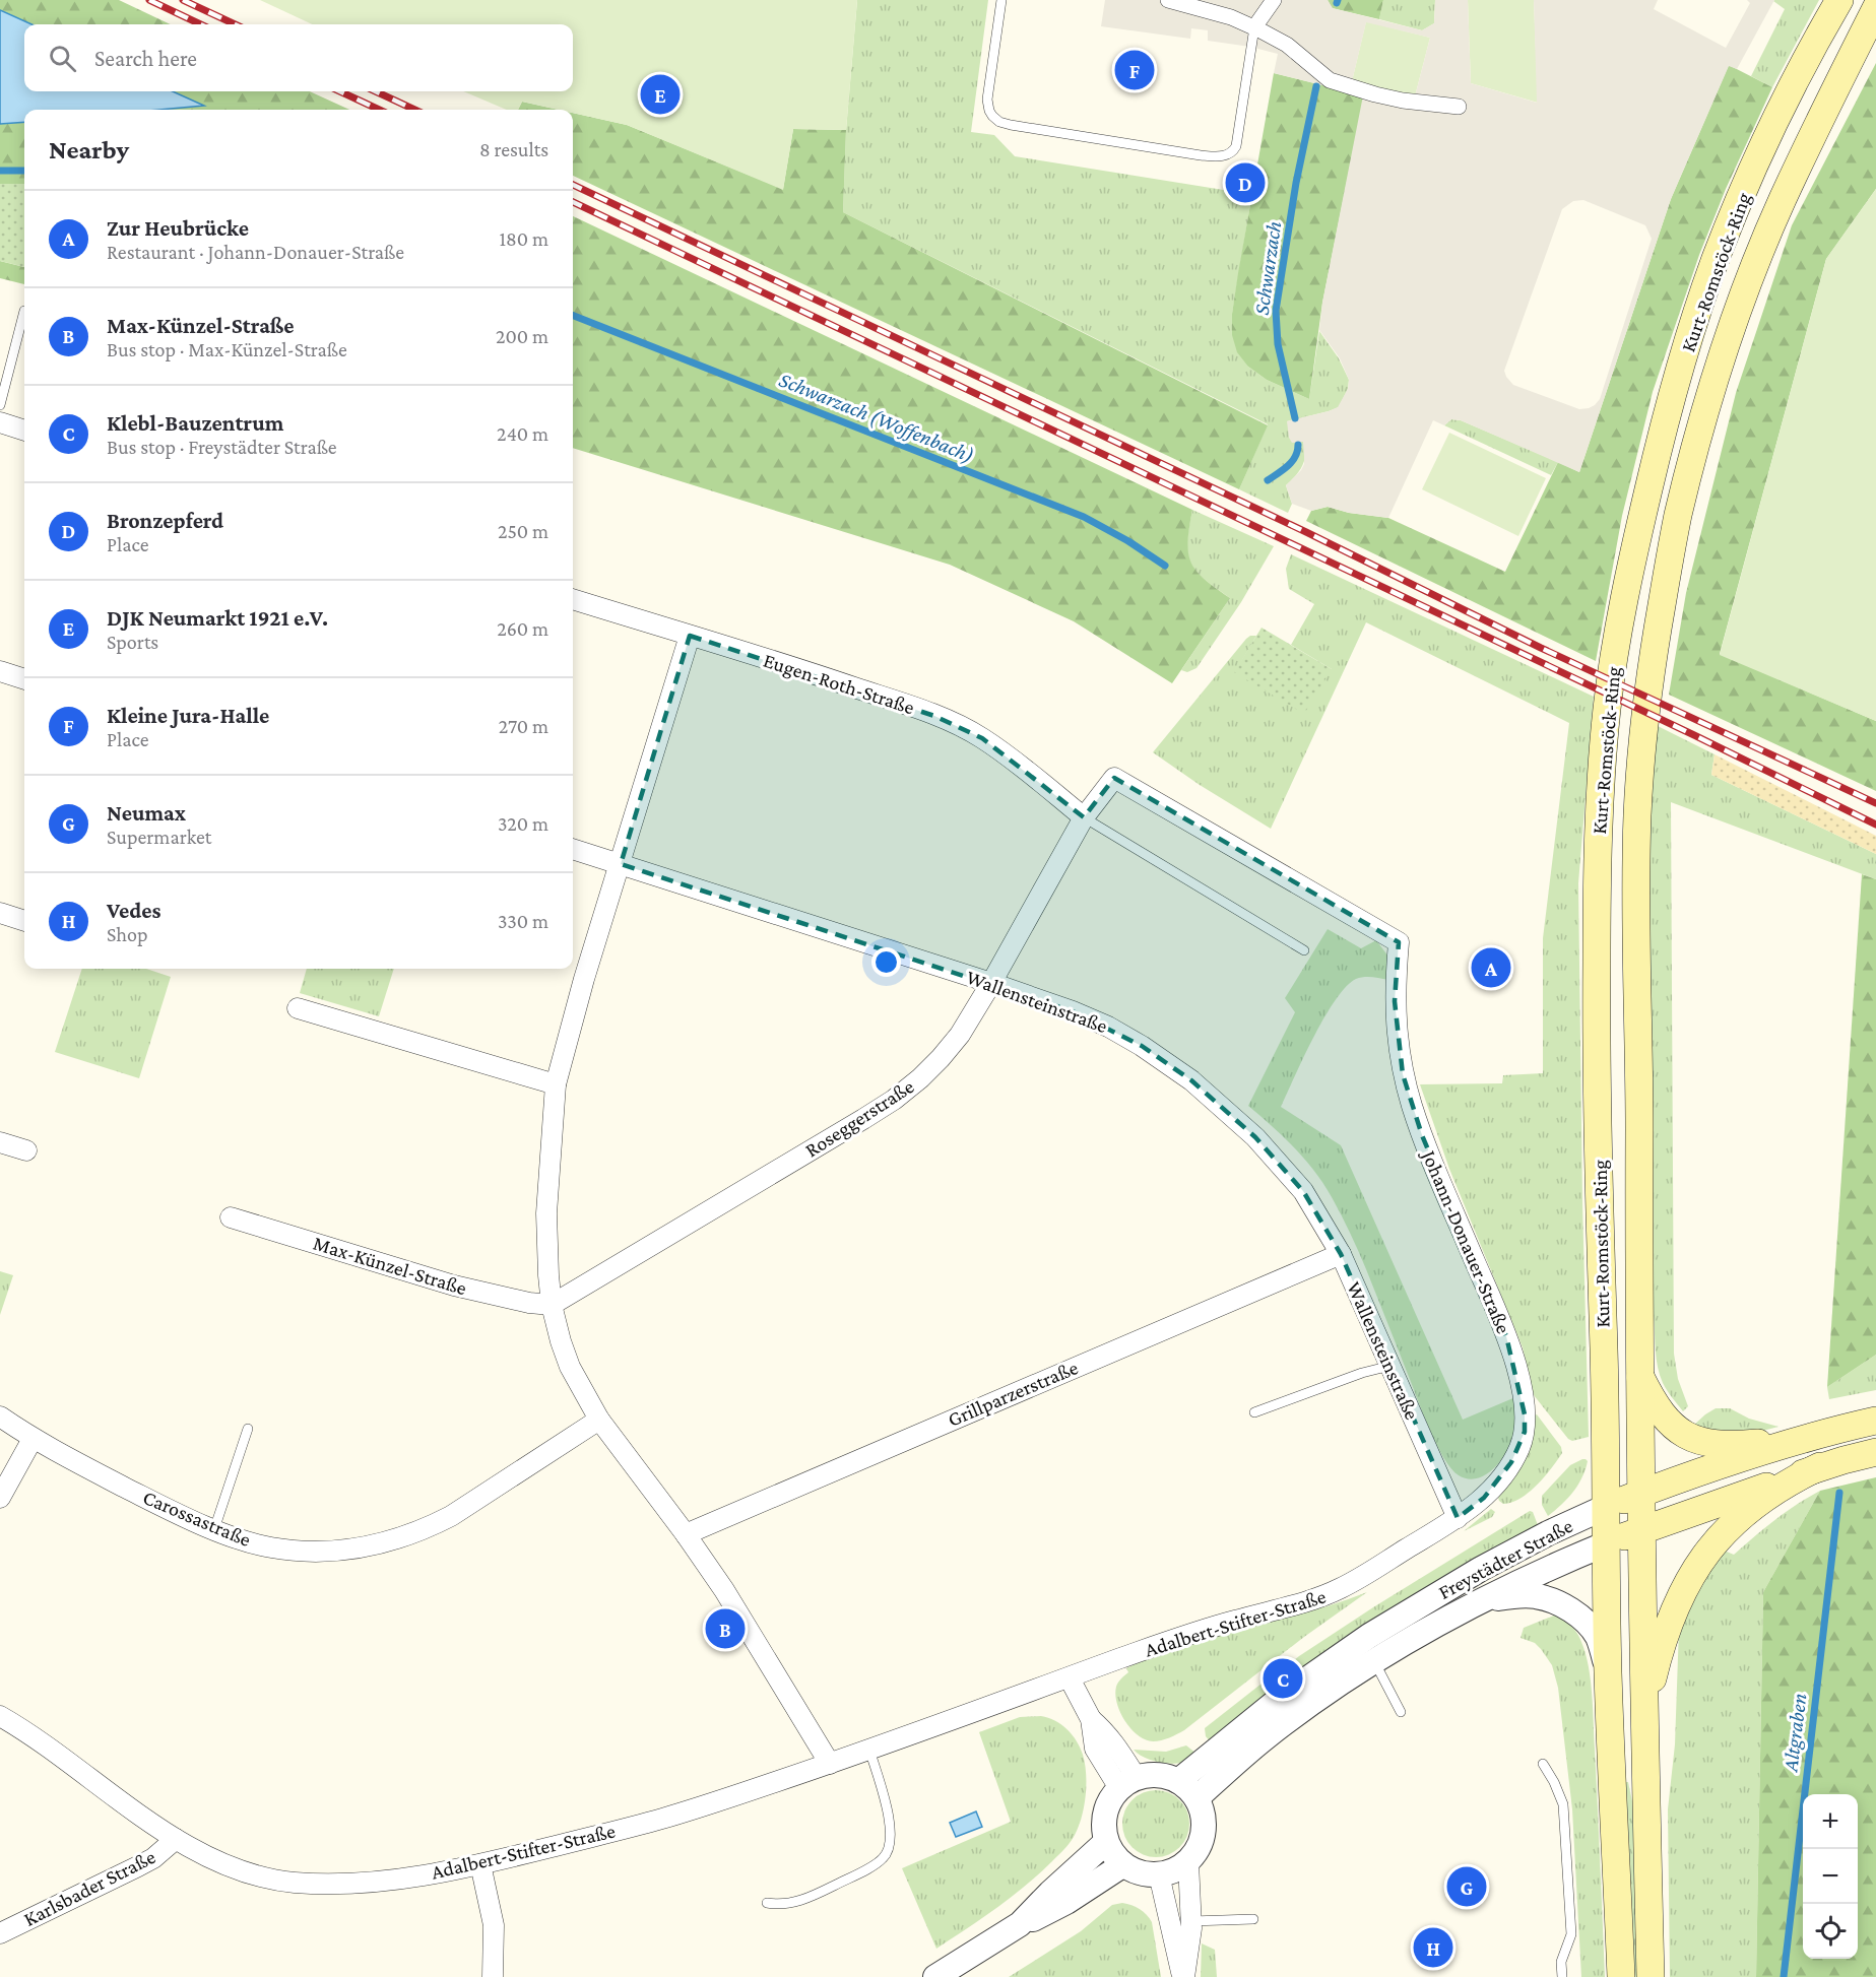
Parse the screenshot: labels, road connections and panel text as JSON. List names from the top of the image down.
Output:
{
  "streets": {
    "main road": ["Kurt-Romstöck-Ring", "Freystädter Straße"],
    "street": [
      "Eugen-Roth-Straße",
      "Wallensteinstraße",
      "Roseggerstraße",
      "Johann-Donauer-Straße",
      "Max-Künzel-Straße",
      "Grillparzerstraße",
      "Carossastraße",
      "Adalbert-Stifter-Straße",
      "Karlsbader Straße"
    ]
  },
  "crossings": [
    ["Kurt-Romstöck-Ring", "Freystädter Straße"],
    ["Eugen-Roth-Straße", "Roseggerstraße"],
    ["Wallensteinstraße", "Roseggerstraße"],
    ["Wallensteinstraße", "Johann-Donauer-Straße"],
    ["Wallensteinstraße", "Grillparzerstraße"],
    ["Wallensteinstraße", "Adalbert-Stifter-Straße"],
    ["Roseggerstraße", "Johann-Donauer-Straße"],
    ["Roseggerstraße", "Max-Künzel-Straße"],
    ["Johann-Donauer-Straße", "Adalbert-Stifter-Straße"],
    ["Adalbert-Stifter-Straße", "Karlsbader Straße"]
  ],
  "water": ["Schwarzach", "Schwarzach (Woffenbach)", "Altgraben"],
  "page": {
    "search": "Search here",
    "pins": [
      "F",
      "E",
      "D",
      "A",
      "B",
      "C",
      "G",
      "H"
    ],
    "heading": ["Nearby", "8 results"],
    "list": [
      {
        "mark": "A",
        "name": "Zur Heubrücke",
        "note": "Restaurant · Johann-Donauer-Straße",
        "value": "180 m"
      },
      {
        "mark": "B",
        "name": "Max-Künzel-Straße",
        "note": "Bus stop · Max-Künzel-Straße",
        "value": "200 m"
      },
      {
        "mark": "C",
        "name": "Klebl-Bauzentrum",
        "note": "Bus stop · Freystädter Straße",
        "value": "240 m"
      },
      {
        "mark": "D",
        "name": "Bronzepferd",
        "note": "Place",
        "value": "250 m"
      },
      {
        "mark": "E",
        "name": "DJK Neumarkt 1921 e.V.",
        "note": "Sports",
        "value": "260 m"
      },
      {
        "mark": "F",
        "name": "Kleine Jura-Halle",
        "note": "Place",
        "value": "270 m"
      },
      {
        "mark": "G",
        "name": "Neumax",
        "note": "Supermarket",
        "value": "320 m"
      },
      {
        "mark": "H",
        "name": "Vedes",
        "note": "Shop",
        "value": "330 m"
      }
    ],
    "map_buttons": ["+", "−"]
  }
}
